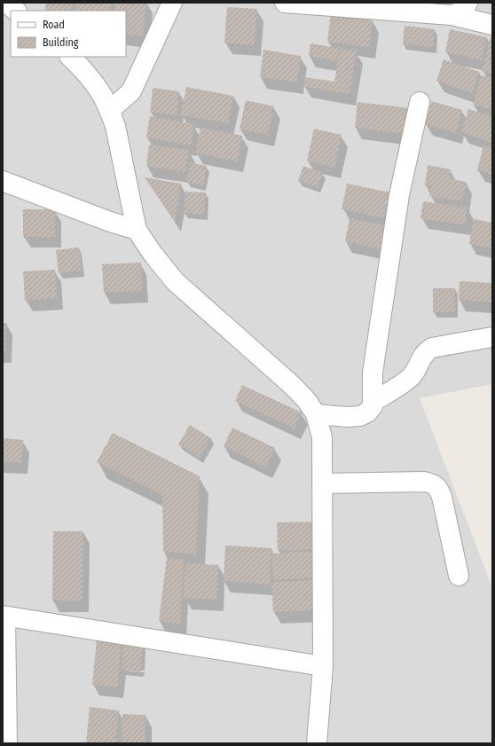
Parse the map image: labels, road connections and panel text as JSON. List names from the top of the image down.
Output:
{
  "legend": ["Road", "Building"]
}
